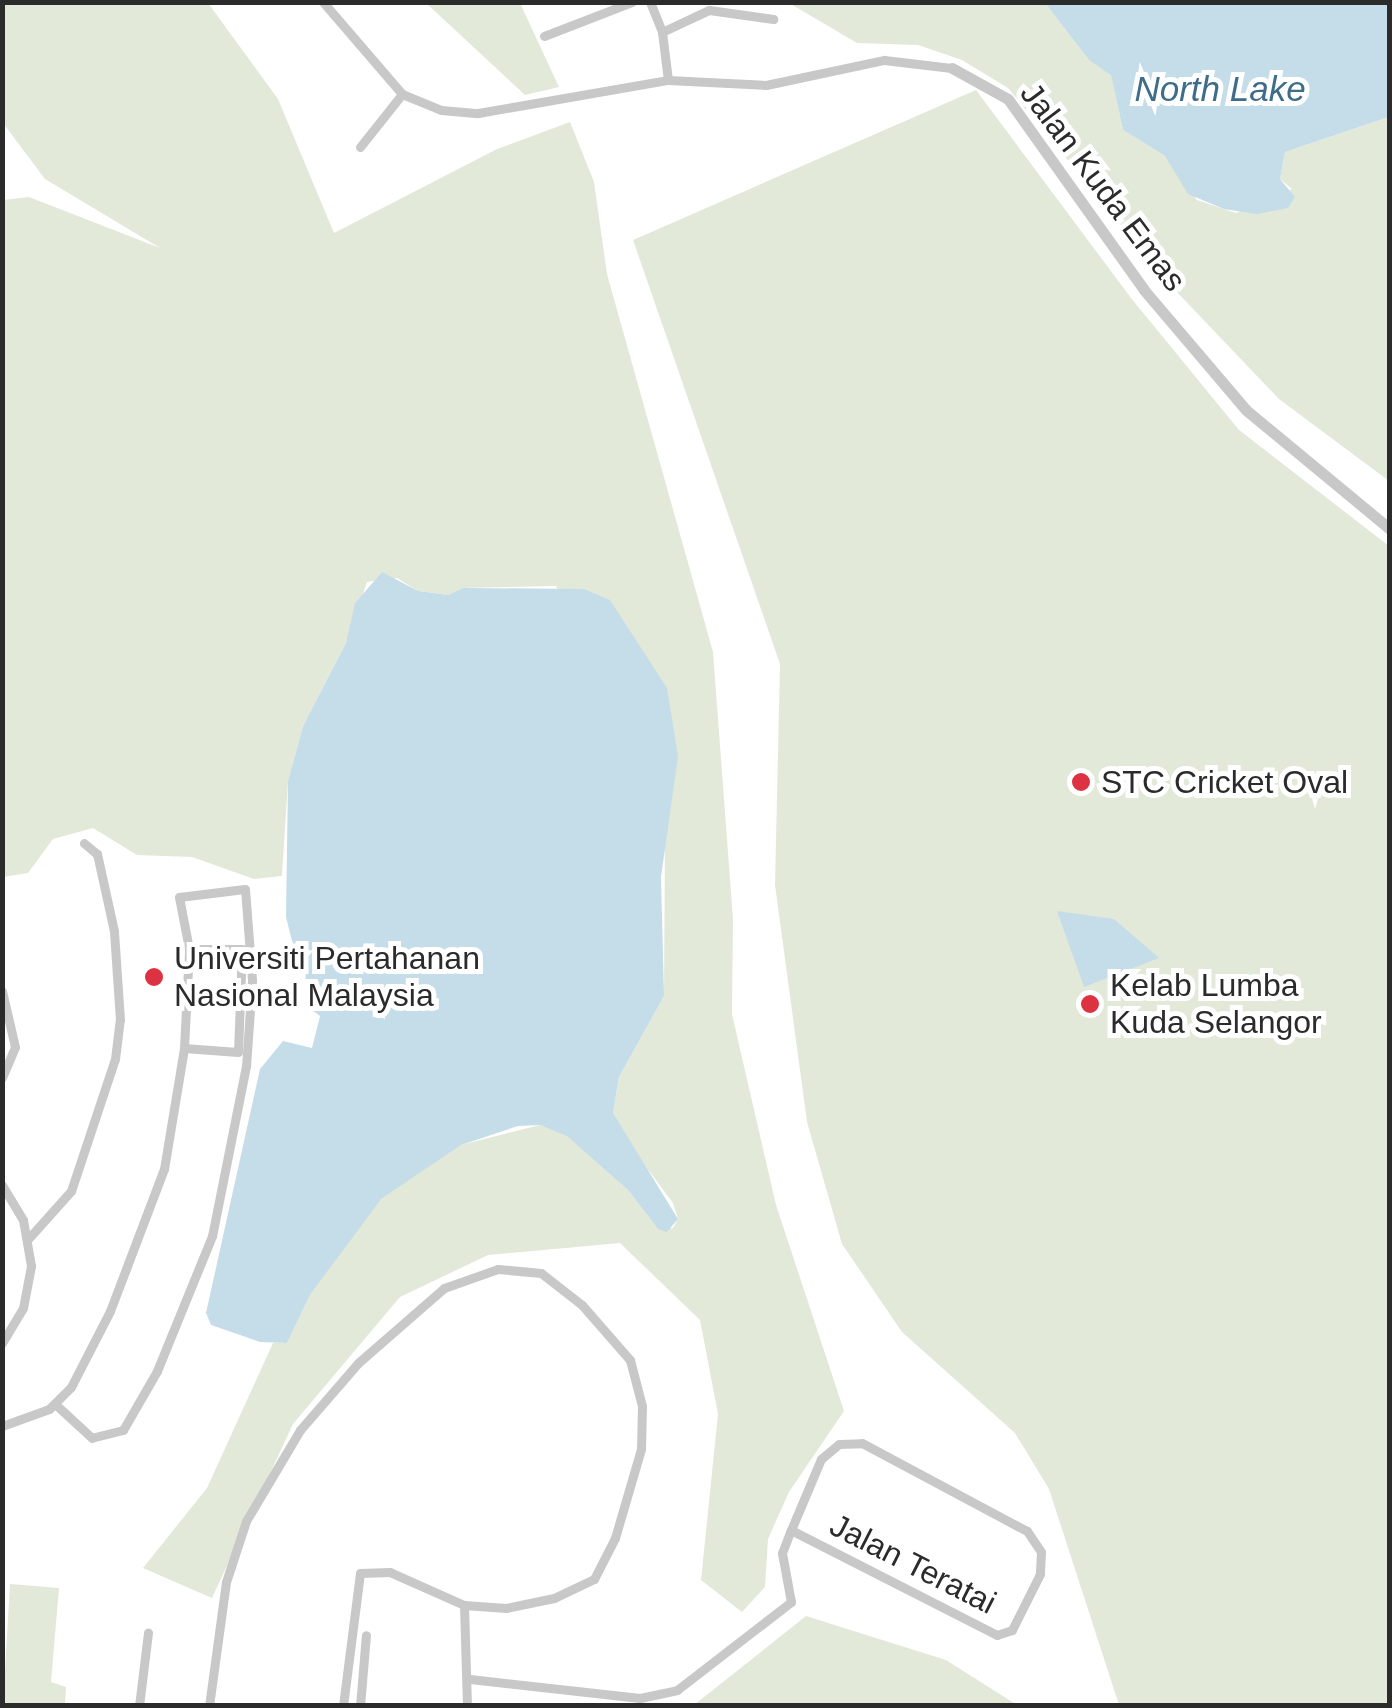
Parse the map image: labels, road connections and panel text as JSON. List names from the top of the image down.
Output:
{
  "streets": {
    "street": ["Jalan Kuda Emas", "Jalan Teratai"]
  },
  "water": ["North Lake"],
  "places": ["STC Cricket Oval", "Universiti Pertahanan Nasional Malaysia", "Kelab Lumba Kuda Selangor"]
}
